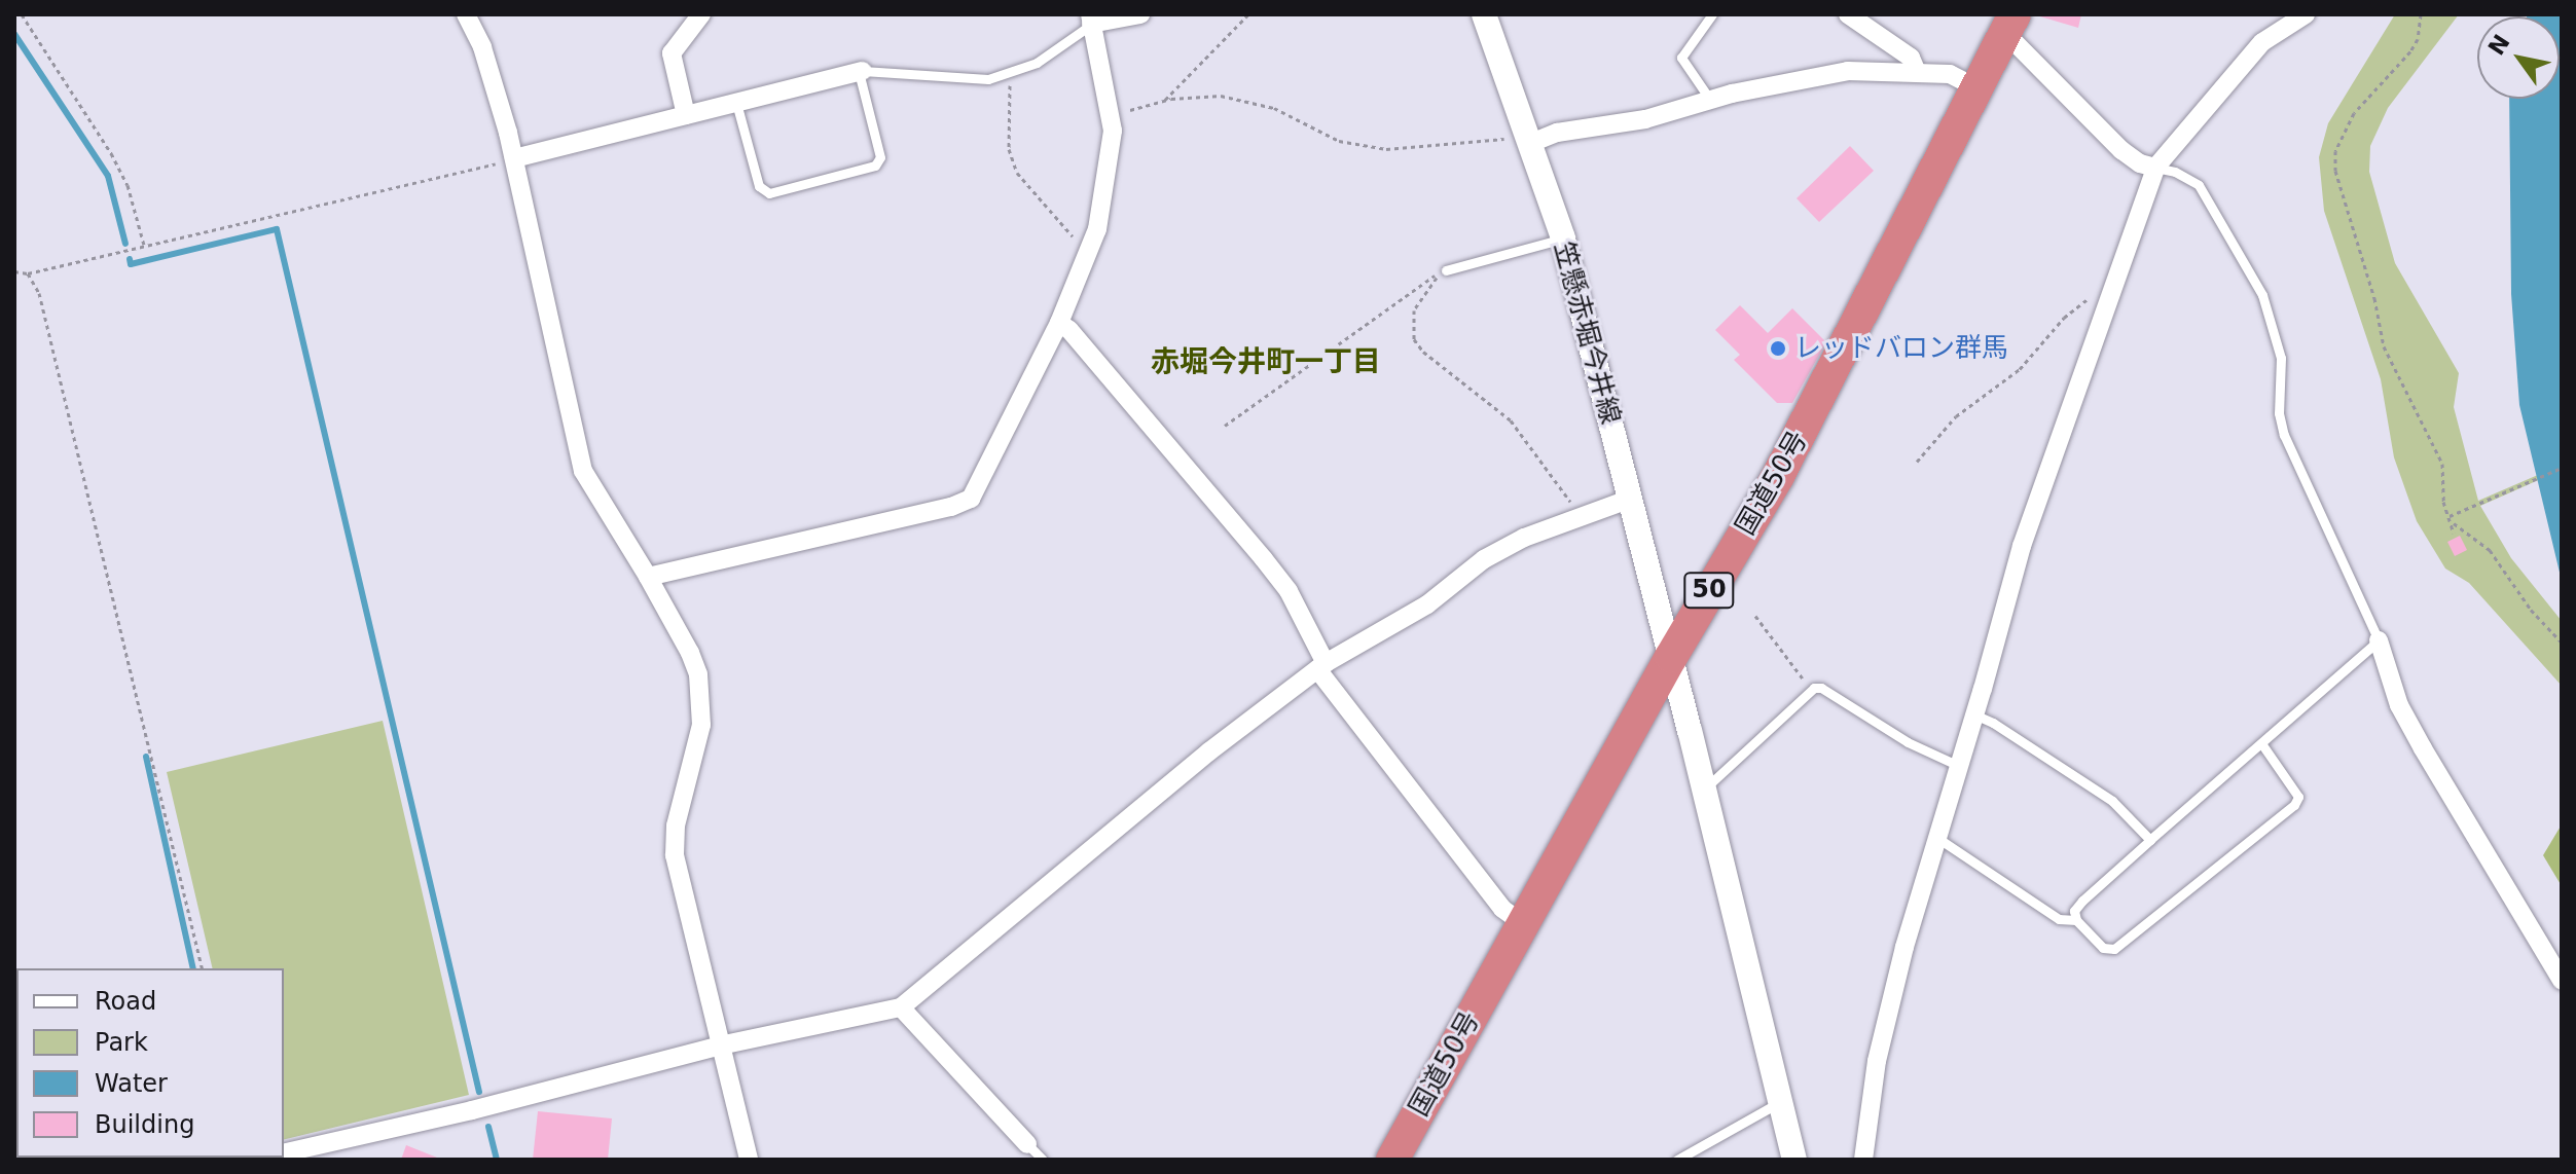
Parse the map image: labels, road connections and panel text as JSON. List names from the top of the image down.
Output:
{
  "streets": {
    "highway": ["国道50号", "50"],
    "main road": ["笠懸赤堀今井線"]
  },
  "crossings": [
    ["笠懸赤堀今井線", "国道50号"]
  ],
  "districts": ["赤堀今井町一丁目"],
  "places": ["レッドバロン群馬"],
  "legend": [
    "Road",
    "Park",
    "Water",
    "Building"
  ],
  "north": "top left"
}
